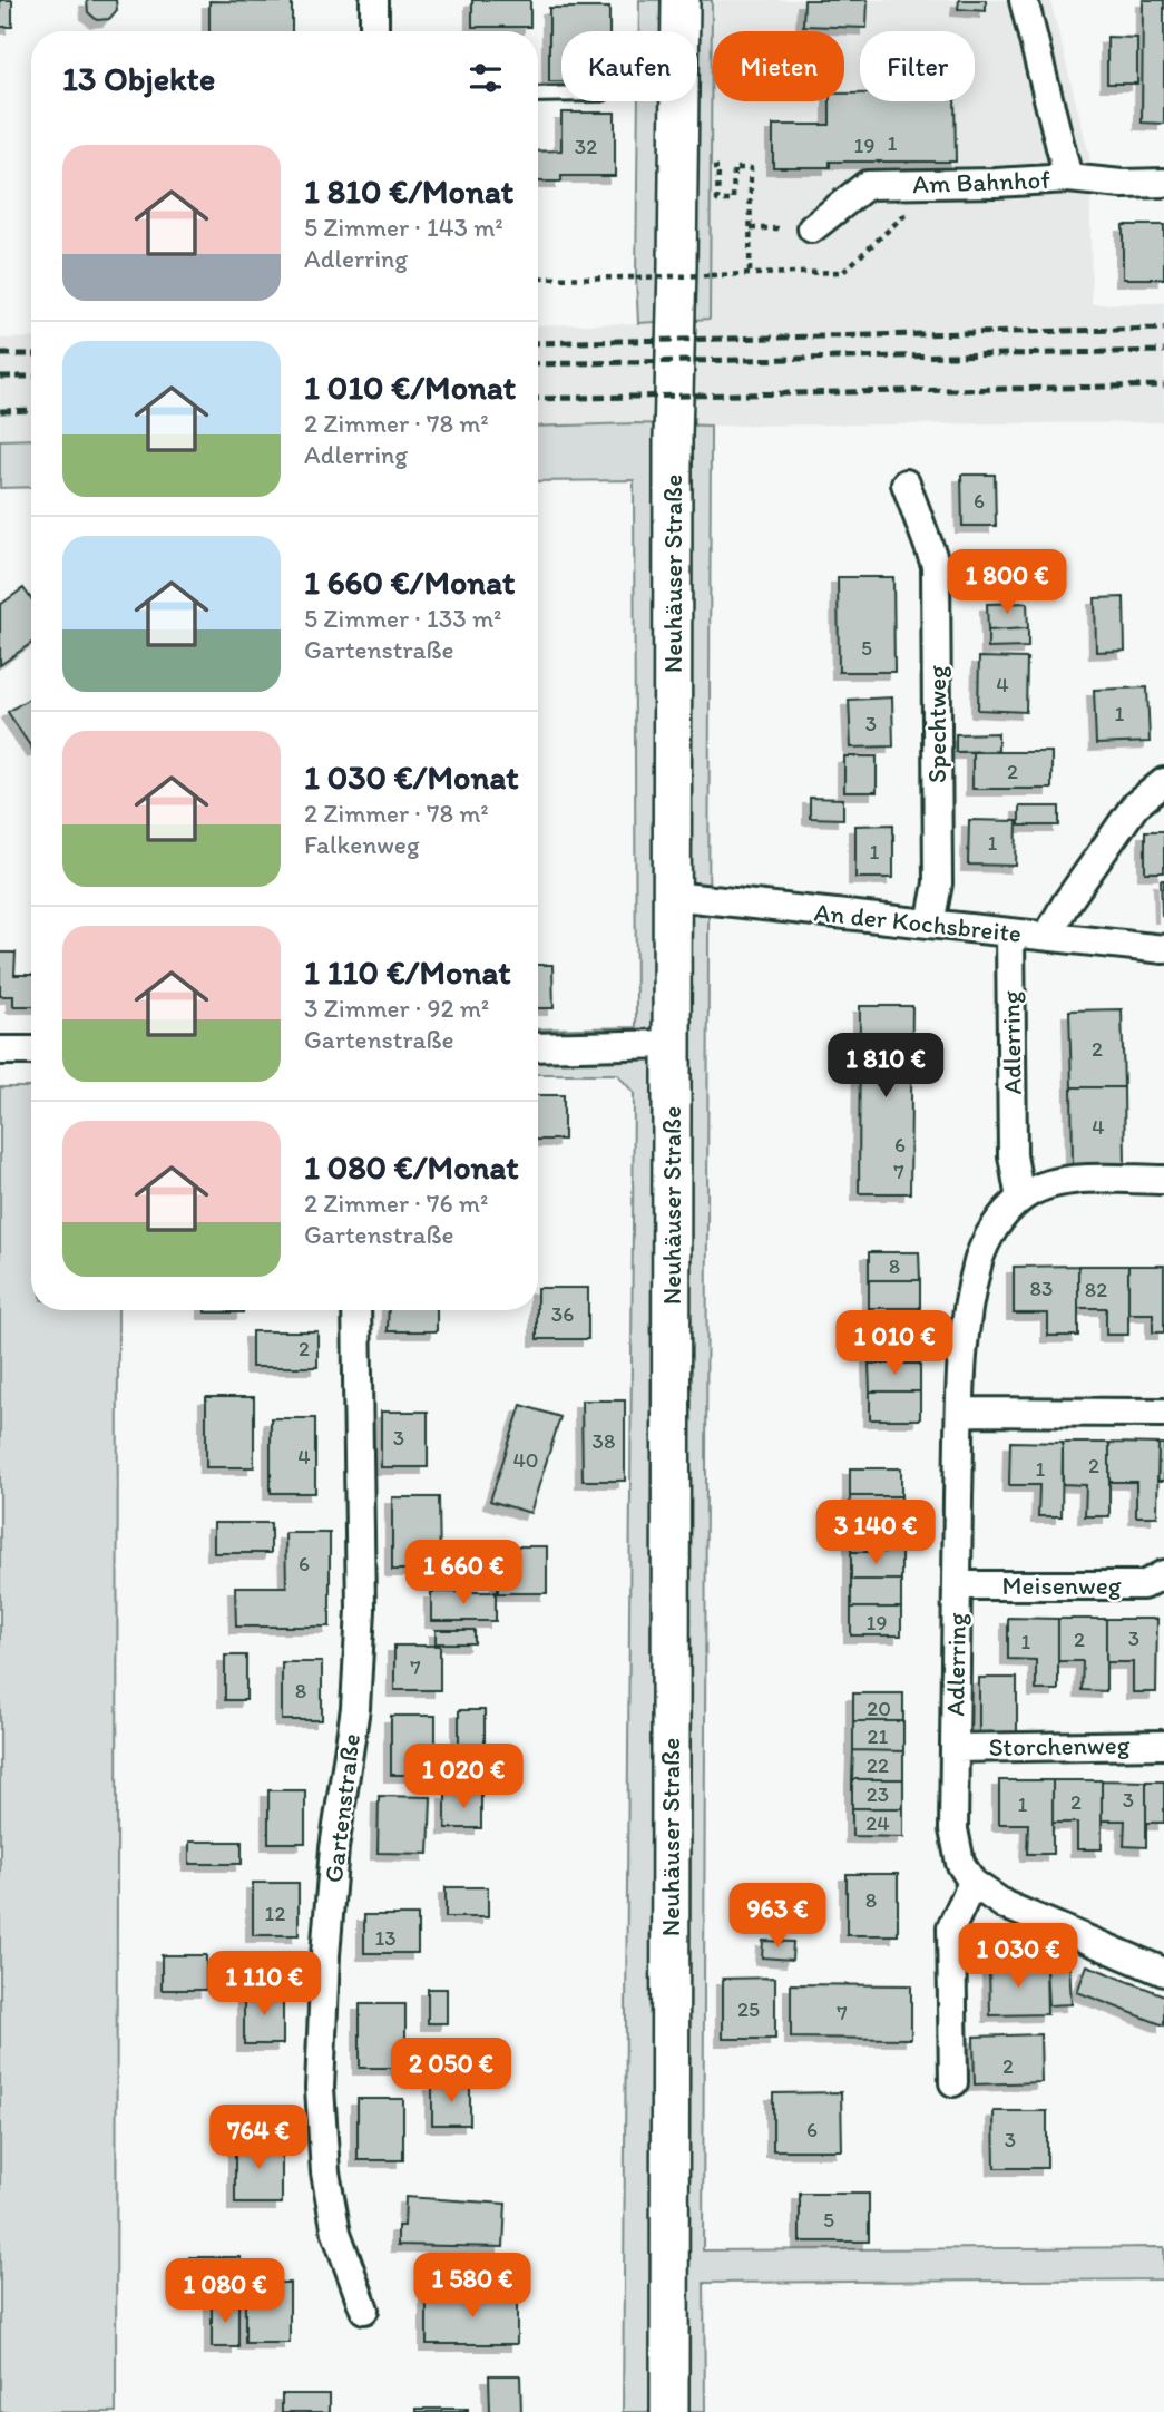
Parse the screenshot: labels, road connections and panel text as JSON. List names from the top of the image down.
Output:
{
  "streets": {
    "main road": ["Neuhäuser Straße"],
    "street": [
      "Am Bahnhof",
      "Spechtweg",
      "An der Kochsbreite",
      "Adlerring",
      "Meisenweg",
      "Storchenweg",
      "Gartenstraße"
    ]
  },
  "crossings": [
    ["Neuhäuser Straße", "An der Kochsbreite"],
    ["Spechtweg", "An der Kochsbreite"],
    ["An der Kochsbreite", "Adlerring"],
    ["Adlerring", "Meisenweg"],
    ["Adlerring", "Storchenweg"]
  ],
  "house_numbers": [
    "1",
    "19",
    "32",
    "6",
    "5",
    "4",
    "1",
    "3",
    "2",
    "1",
    "1",
    "2",
    "4",
    "6",
    "7",
    "8",
    "83",
    "82",
    "36",
    "2",
    "3",
    "38",
    "4",
    "40",
    "2",
    "1",
    "6",
    "19",
    "3",
    "2",
    "1",
    "7",
    "8",
    "20",
    "21",
    "22",
    "23",
    "3",
    "2",
    "1",
    "24",
    "8",
    "12",
    "13",
    "25",
    "7",
    "2",
    "6",
    "3",
    "5"
  ],
  "page": {
    "chip": ["Kaufen", "Mieten", "Filter"],
    "heading": "13 Objekte",
    "list": [
      {
        "name": "1 810 €/Monat",
        "note": "5 Zimmer · 143 m² · Adlerring"
      },
      {
        "name": "1 010 €/Monat",
        "note": "2 Zimmer · 78 m² · Adlerring"
      },
      {
        "name": "1 660 €/Monat",
        "note": "5 Zimmer · 133 m² · Gartenstraße"
      },
      {
        "name": "1 030 €/Monat",
        "note": "2 Zimmer · 78 m² · Falkenweg"
      },
      {
        "name": "1 110 €/Monat",
        "note": "3 Zimmer · 92 m² · Gartenstraße"
      },
      {
        "name": "1 080 €/Monat",
        "note": "2 Zimmer · 76 m² · Gartenstraße"
      }
    ],
    "price": [
      "1 800 €",
      "1 810 €",
      "1 010 €",
      "3 140 €",
      "1 660 €",
      "1 020 €",
      "963 €",
      "1 030 €",
      "1 110 €",
      "2 050 €",
      "764 €",
      "1 580 €",
      "1 080 €"
    ]
  }
}
